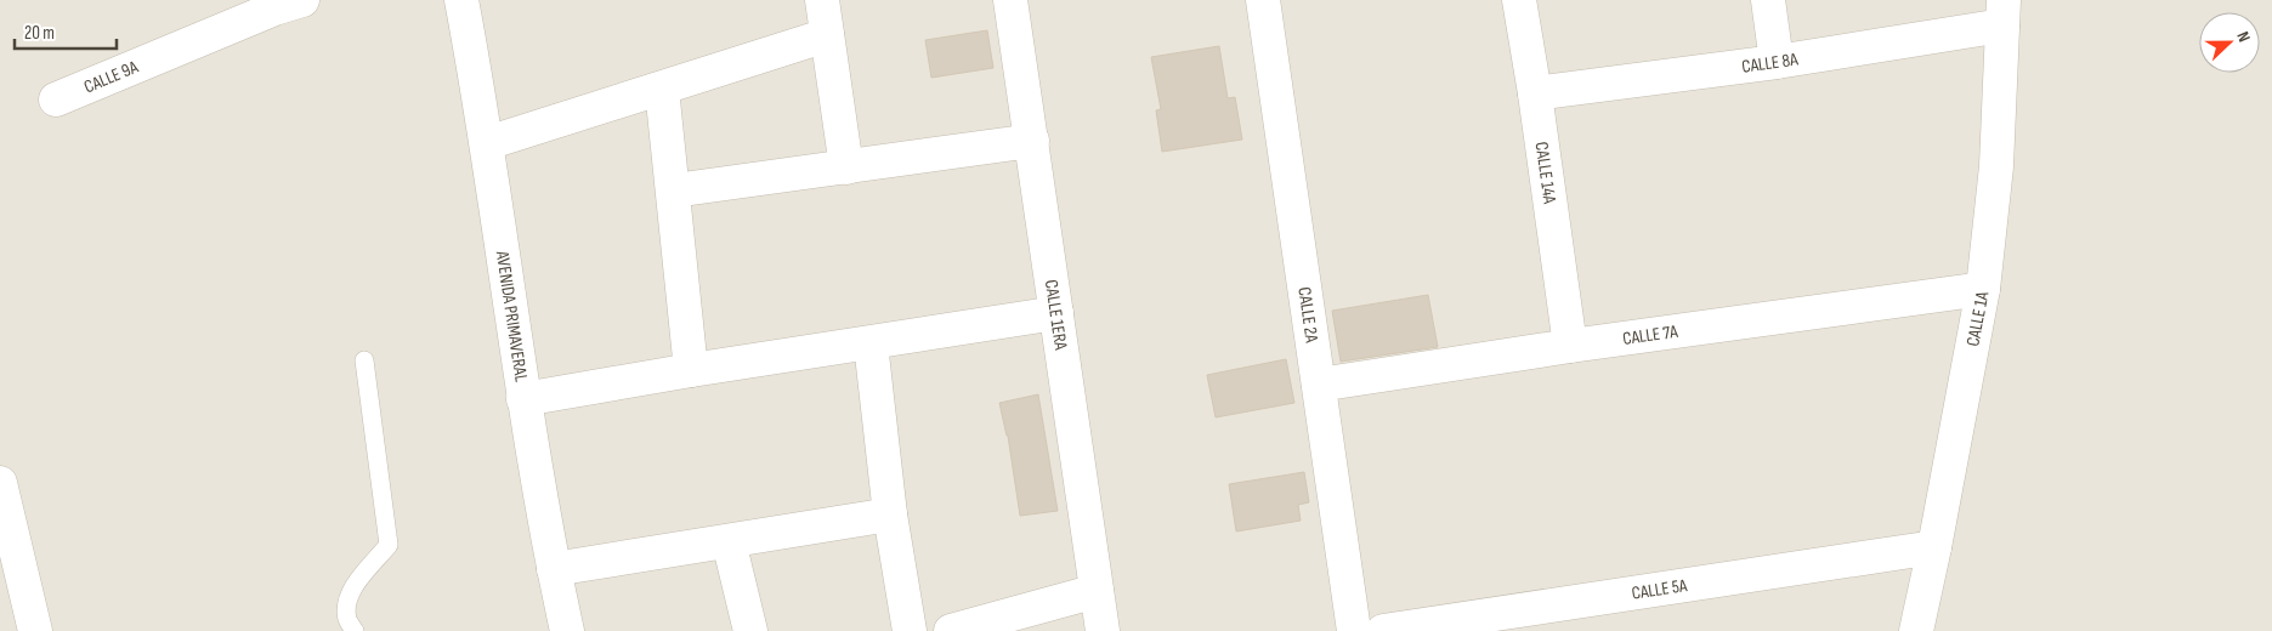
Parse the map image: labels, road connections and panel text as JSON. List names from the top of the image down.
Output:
{
  "streets": {
    "street": [
      "CALLE 8A",
      "CALLE 9A",
      "CALLE 14A",
      "AVENIDA PRIMAVERAL",
      "CALLE 1ERA",
      "CALLE 2A",
      "CALLE 1A",
      "CALLE 7A",
      "CALLE 5A"
    ]
  },
  "crossings": [
    ["CALLE 8A", "CALLE 14A"],
    ["CALLE 8A", "CALLE 1A"],
    ["CALLE 14A", "CALLE 7A"],
    ["CALLE 2A", "CALLE 7A"],
    ["CALLE 1A", "CALLE 7A"],
    ["CALLE 1A", "CALLE 5A"]
  ],
  "scale_bar": "20 m",
  "north": "right"
}
